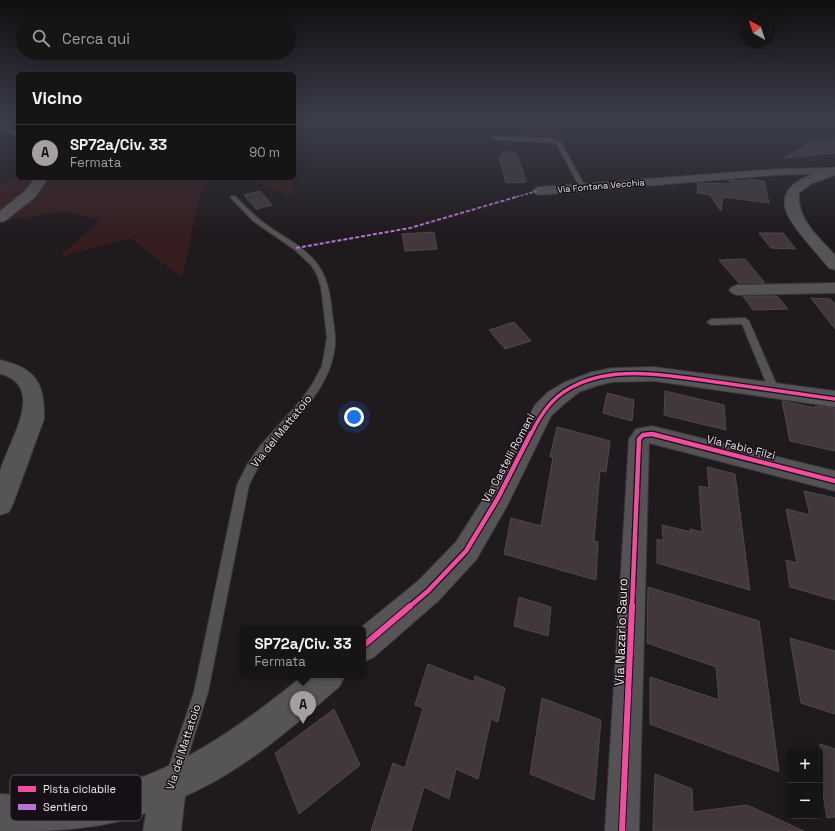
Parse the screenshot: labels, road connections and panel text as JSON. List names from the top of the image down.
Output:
{
  "streets": {
    "street": [
      "Via Fontana Vecchia",
      "Via Fabio Filzi",
      "Via Castelli Romani",
      "Via Nazario Sauro"
    ],
    "lane": ["Via del Mattatoio"]
  },
  "crossings": [
    ["Via Fabio Filzi", "Via Nazario Sauro"]
  ],
  "legend": ["Pista ciclabile", "Sentiero"],
  "north": "top left",
  "page": {
    "search": "Cerca qui",
    "heading": "Vicino",
    "list": [
      {
        "mark": "A",
        "name": "SP72a/Civ. 33",
        "note": "Fermata",
        "value": "90 m"
      }
    ],
    "popup": ["SP72a/Civ. 33", "Fermata"],
    "pins": "A",
    "map_buttons": ["+", "−"]
  }
}
